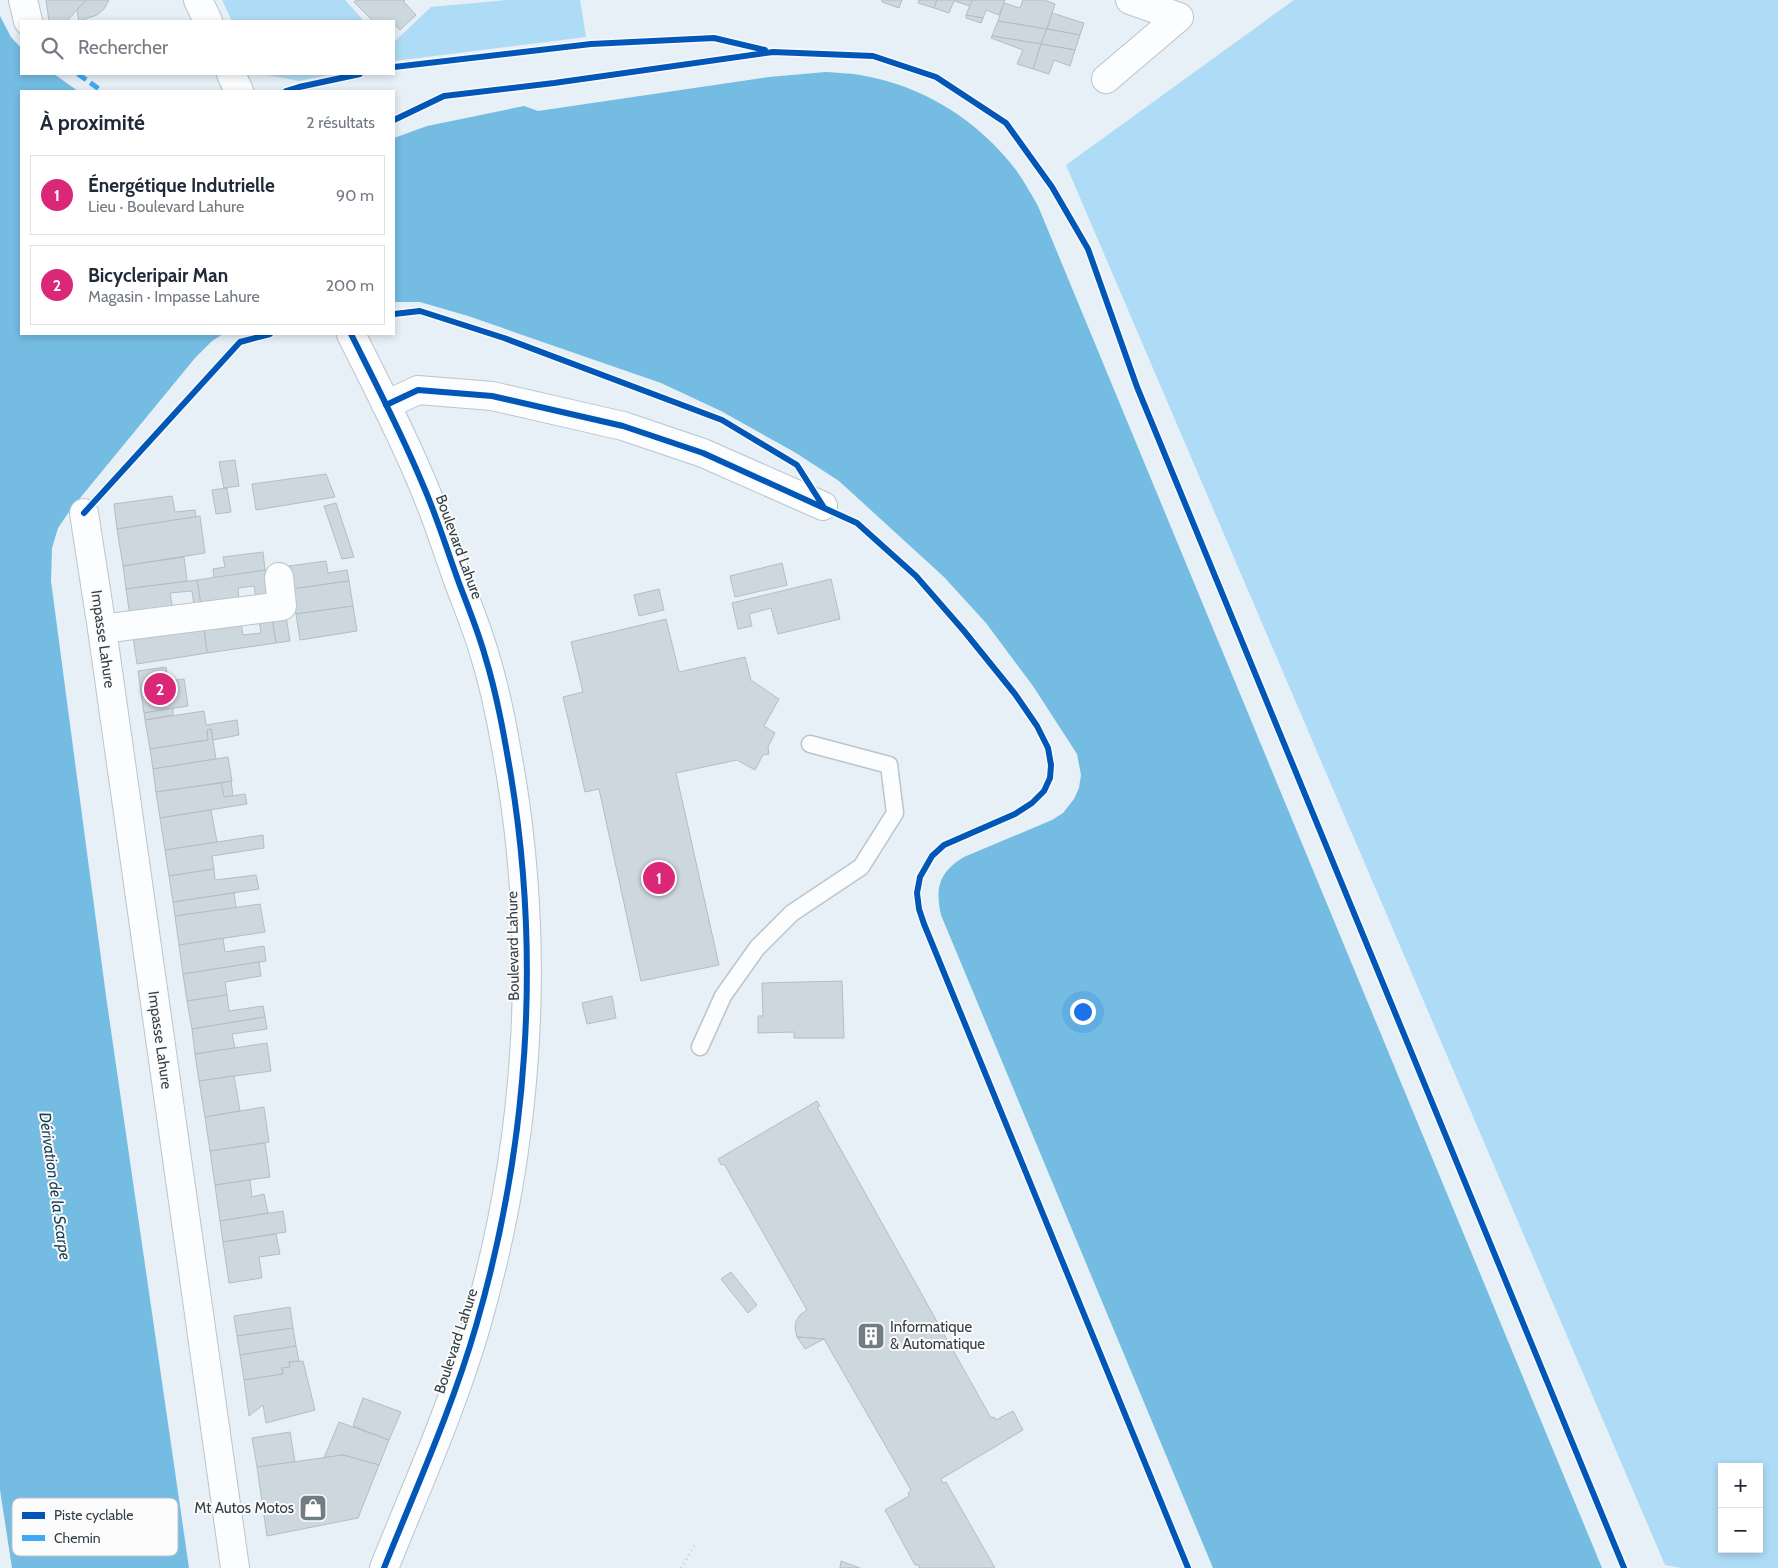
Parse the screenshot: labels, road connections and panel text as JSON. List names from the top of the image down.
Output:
{
  "streets": {
    "street": ["Boulevard Lahure", "Impasse Lahure"]
  },
  "water": ["Dérivation de la Scarpe"],
  "places": {
    "building": ["Informatique & Automatique"],
    "shop": ["Mt Autos Motos"]
  },
  "legend": ["Piste cyclable", "Chemin"],
  "page": {
    "search": "Rechercher",
    "heading": ["À proximité", "2 résultats"],
    "list": [
      {
        "mark": "1",
        "name": "Énergétique Indutrielle",
        "note": "Lieu · Boulevard Lahure",
        "value": "90 m"
      },
      {
        "mark": "2",
        "name": "Bicycleripair Man",
        "note": "Magasin · Impasse Lahure",
        "value": "200 m"
      }
    ],
    "pins": ["2", "1"],
    "map_buttons": ["+", "−"]
  }
}
